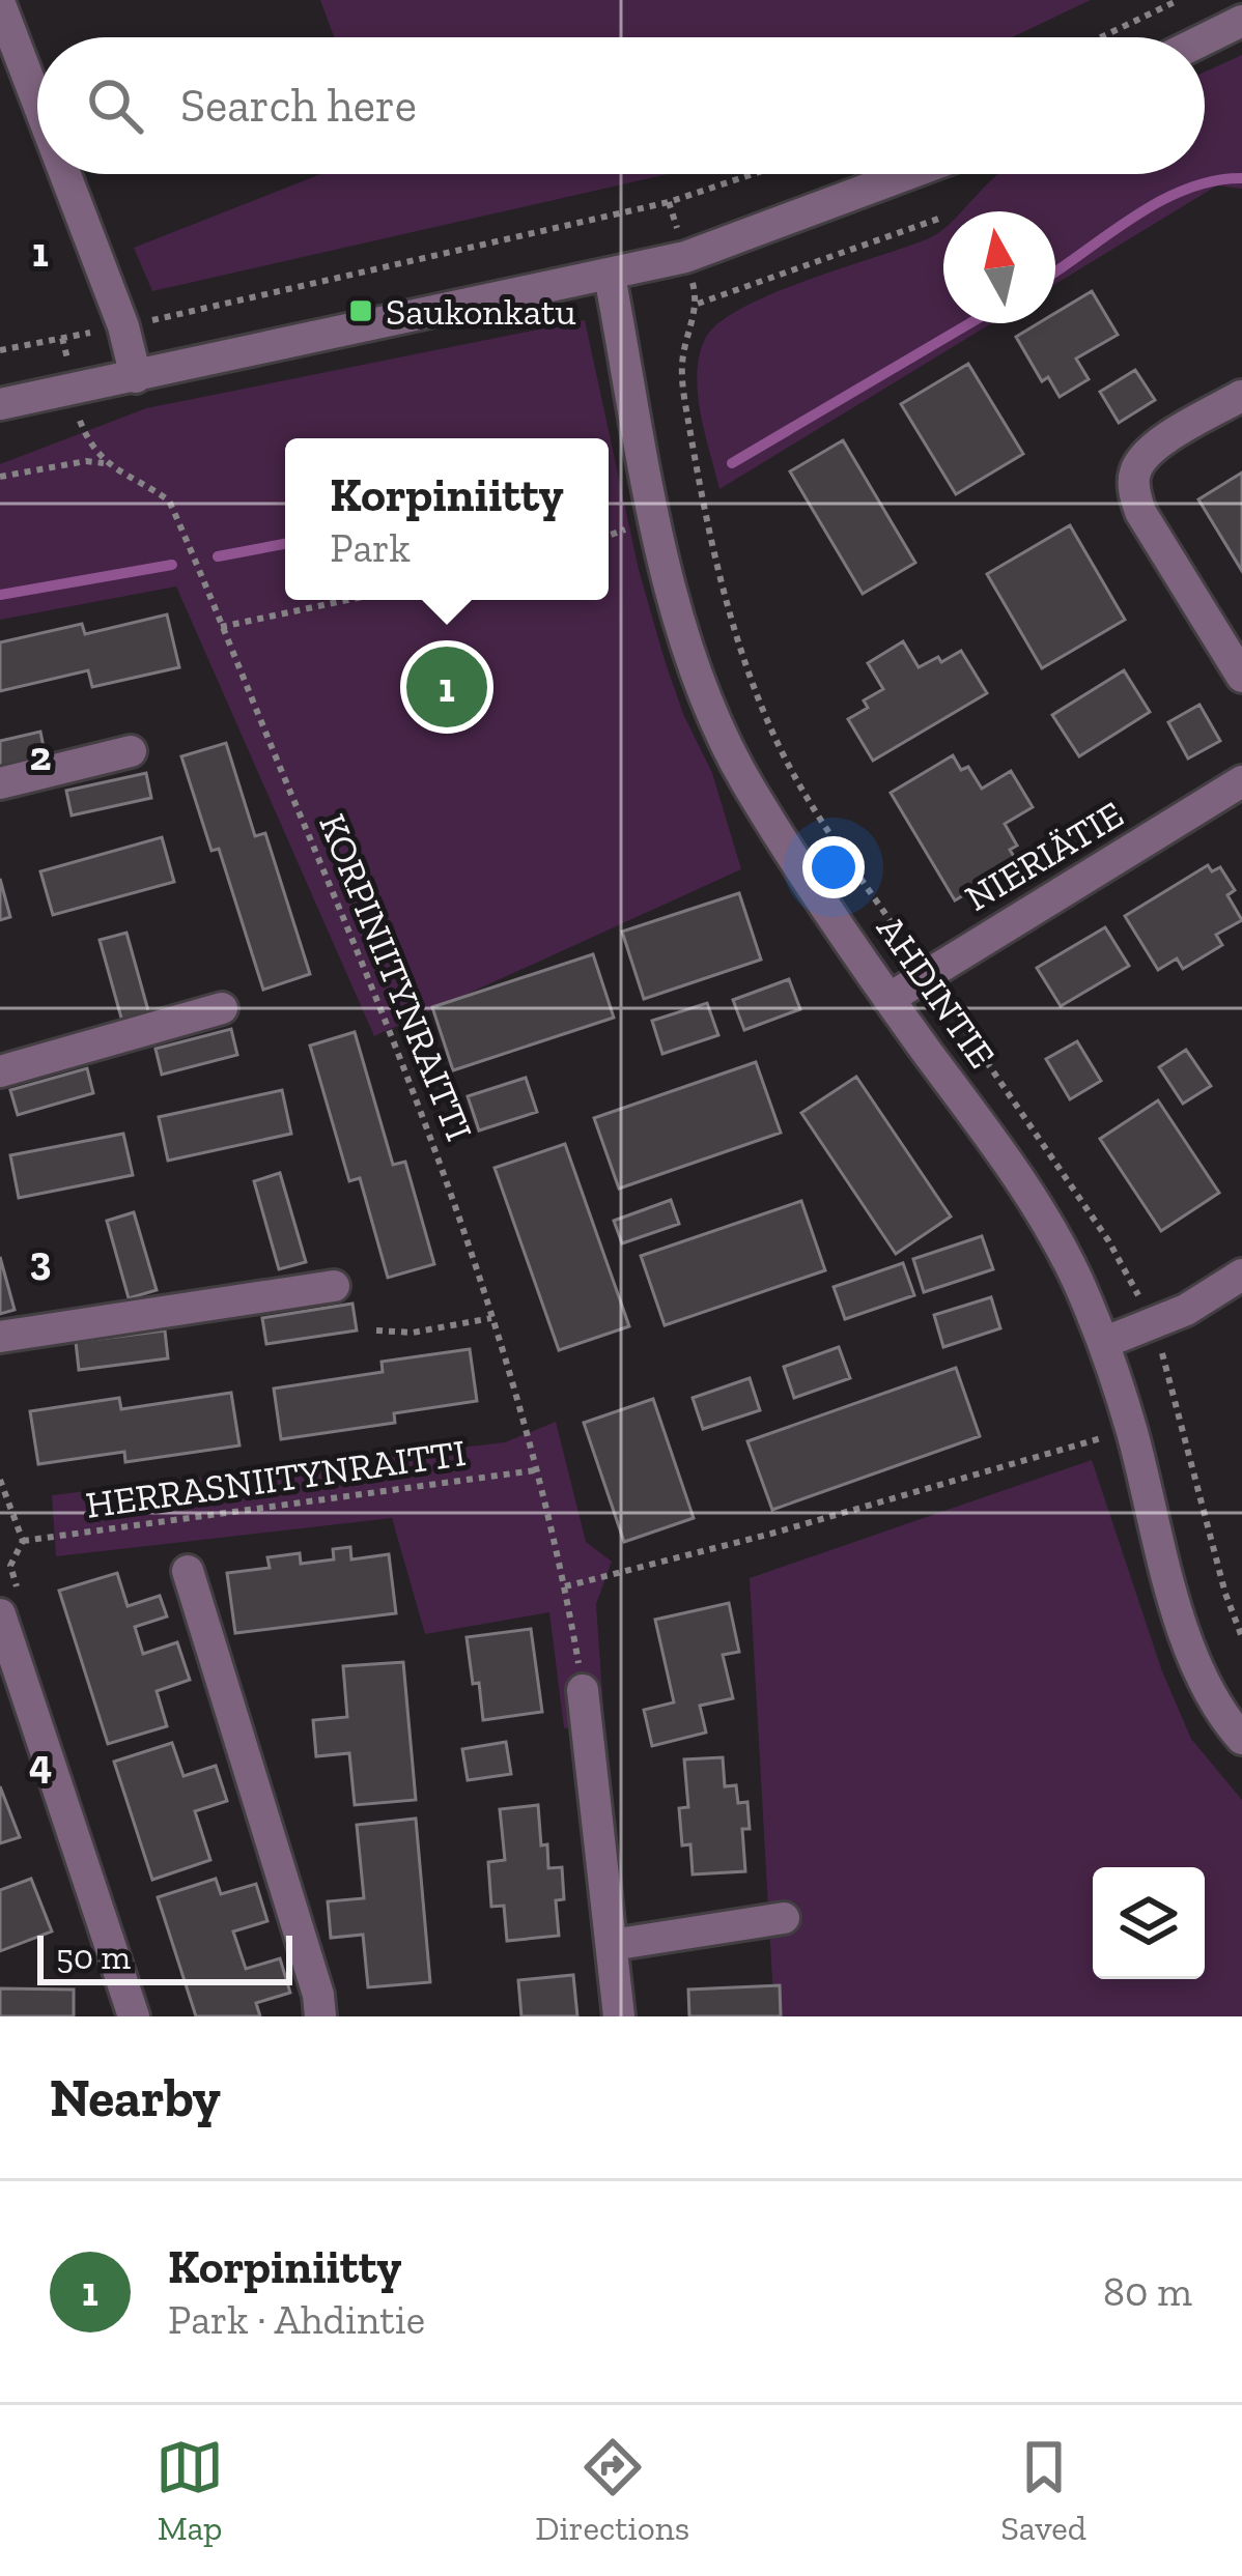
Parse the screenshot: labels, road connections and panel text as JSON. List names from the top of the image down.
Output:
{
  "streets": {
    "street": ["NIERIÄTIE", "AHDINTIE"],
    "path": ["KORPINIITYNRAITTI", "HERRASNIITYNRAITTI"]
  },
  "crossings": [
    ["NIERIÄTIE", "AHDINTIE"],
    ["KORPINIITYNRAITTI", "HERRASNIITYNRAITTI"]
  ],
  "places": {
    "transit": ["Saukonkatu"]
  },
  "scale_bar": "50 m",
  "north": "top",
  "page": {
    "search": "Search here",
    "popup": ["Korpiniitty", "Park"],
    "pins": "1",
    "scale": "50 m",
    "heading": "Nearby",
    "list": [
      {
        "mark": "1",
        "name": "Korpiniitty",
        "note": "Park · Ahdintie",
        "value": "80 m"
      }
    ],
    "nav": ["Map", "Directions", "Saved"]
  },
  "grid": {
    "rows": [
      "1",
      "2",
      "3",
      "4"
    ]
  }
}
